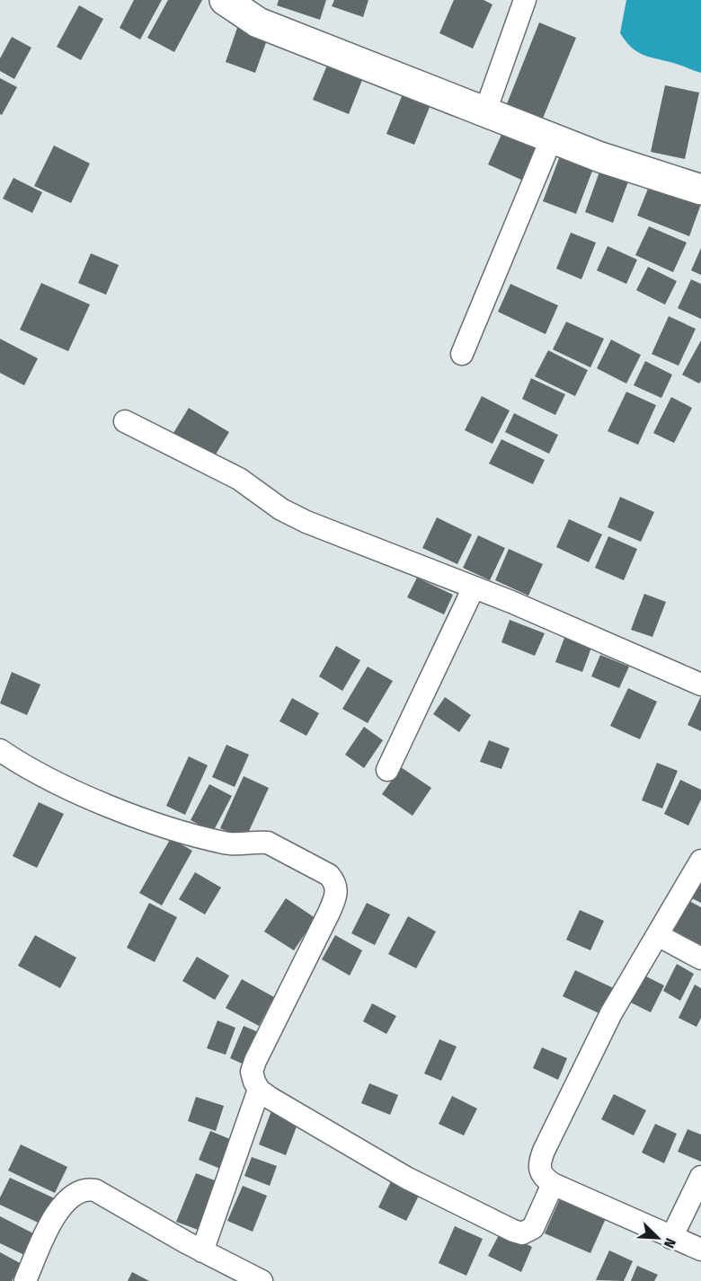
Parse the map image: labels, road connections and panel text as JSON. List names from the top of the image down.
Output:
{
  "north": "bottom right"
}
